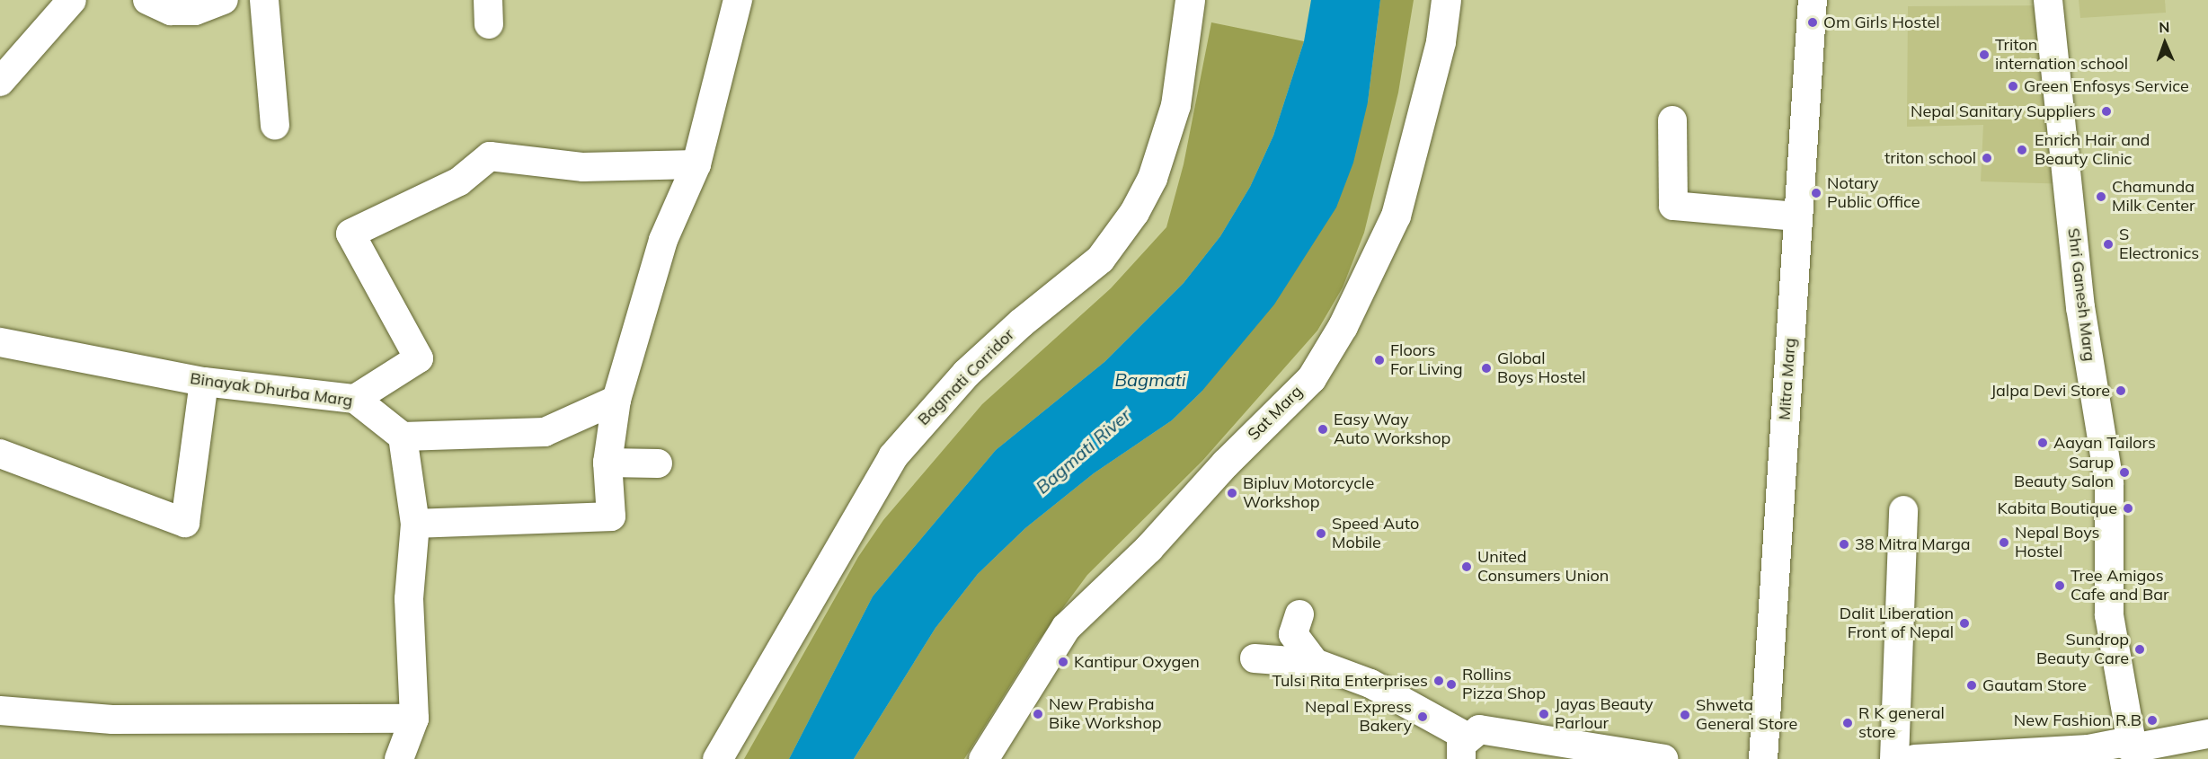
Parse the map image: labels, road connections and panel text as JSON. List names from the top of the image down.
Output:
{
  "streets": {
    "main road": ["Bagmati Corridor", "Sat Marg"],
    "street": ["Shri Ganesh Marg", "Mitra Marg", "Binayak Dhurba Marg"]
  },
  "water": ["Bagmati", "Bagmati River"],
  "places": [
    "Om Girls Hostel",
    "Triton internation school",
    "Green Enfosys Service",
    "Nepal Sanitary Suppliers",
    "Enrich Hair and Beauty Clinic",
    "triton school",
    "Notary Public Office",
    "Chamunda Milk Center",
    "S Electronics",
    "Floors For Living",
    "Global Boys Hostel",
    "Jalpa Devi Store",
    "Easy Way Auto Workshop",
    "Aayan Tailors",
    "Sarup Beauty Salon",
    "Bipluv Motorcycle Workshop",
    "Kabita Boutique",
    "Speed Auto Mobile",
    "Nepal Boys Hostel",
    "38 Mitra Marga",
    "United Consumers Union",
    "Tree Amigos Cafe and Bar",
    "Dalit Liberation Front of Nepal",
    "Sundrop Beauty Care",
    "Kantipur Oxygen",
    "Tulsi Rita Enterprises",
    "Rollins Pizza Shop",
    "Gautam Store",
    "New Prabisha Bike Workshop",
    "Jayas Beauty Parlour",
    "Shweta General Store",
    "Nepal Express Bakery",
    "New Fashion R.B",
    "R K general store"
  ],
  "north": "top"
}
